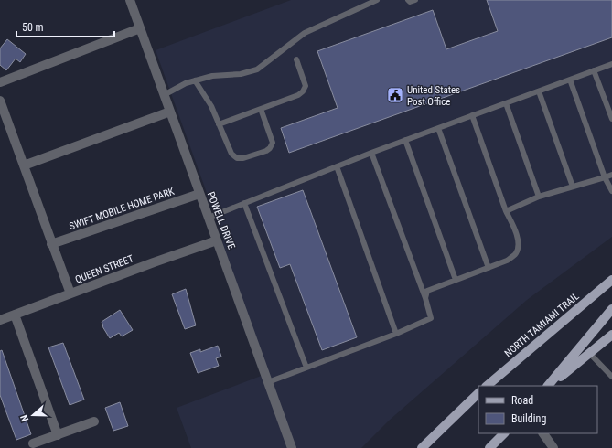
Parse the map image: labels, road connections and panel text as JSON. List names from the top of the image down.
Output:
{
  "streets": {
    "main road": ["NORTH TAMIAMI TRAIL"],
    "street": ["SWIFT MOBILE HOME PARK", "POWELL DRIVE", "QUEEN STREET"]
  },
  "crossings": [
    ["SWIFT MOBILE HOME PARK", "POWELL DRIVE"],
    ["POWELL DRIVE", "QUEEN STREET"]
  ],
  "places": {
    "public building": ["United States Post Office"]
  },
  "legend": ["Road", "Building"],
  "scale_bar": "50 m",
  "north": "left"
}
